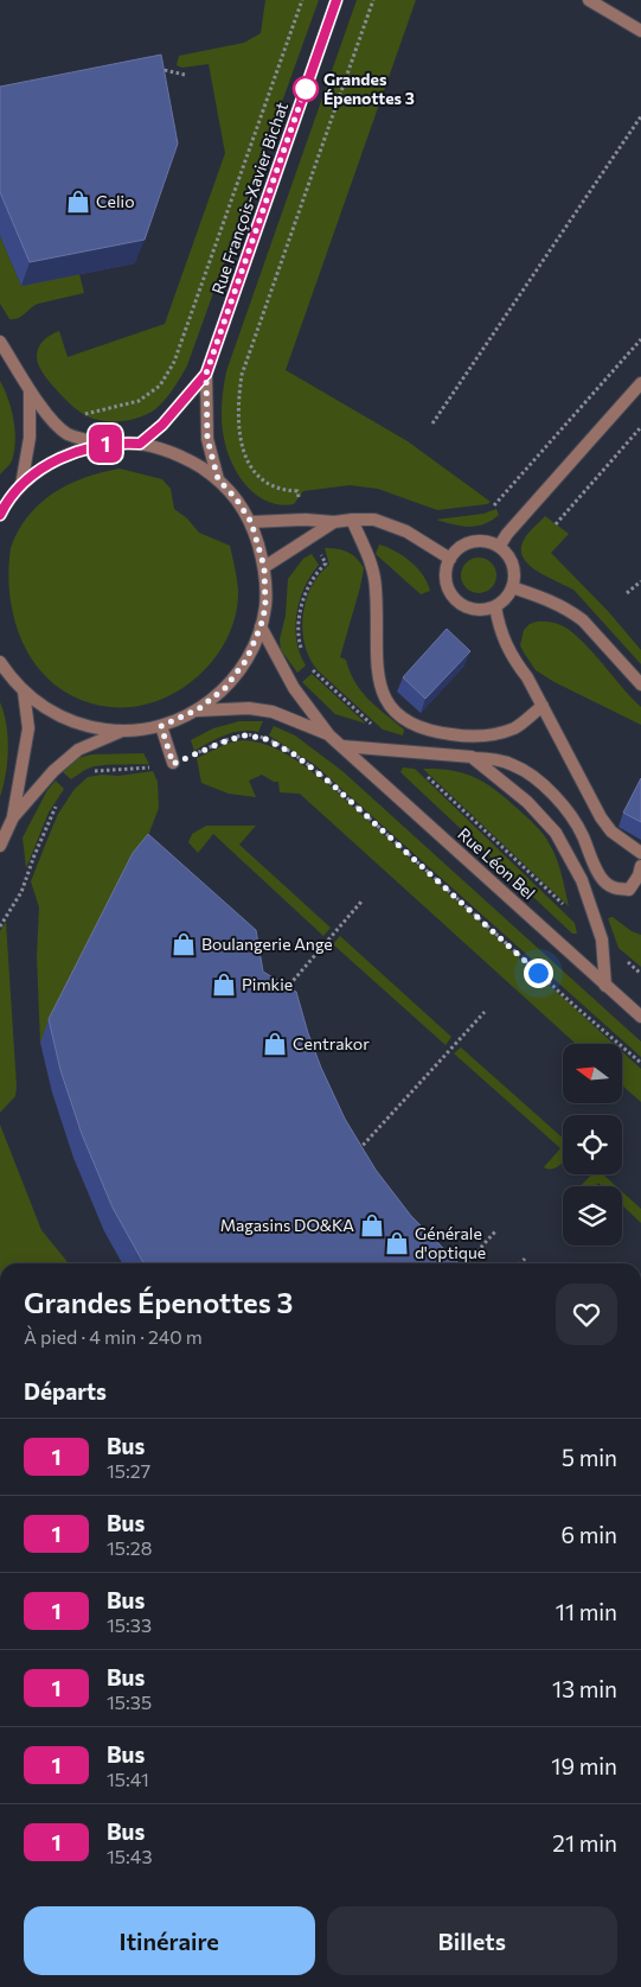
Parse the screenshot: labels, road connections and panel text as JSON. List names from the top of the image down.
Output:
{
  "streets": {
    "street": ["Rue François-Xavier Bichat", "Rue Léon Bel"]
  },
  "places": {
    "other": ["Grandes Épenottes 3"],
    "shop": [
      "Celio",
      "Boulangerie Ange",
      "Pimkie",
      "Centrakor",
      "Magasins DO&KA",
      "Générale d'optique"
    ]
  },
  "lines": ["bus line 1"],
  "north": "left",
  "page": {
    "on_map": "1",
    "heading": [
      ["Grandes Épenottes 3", "À pied · 4 min · 240 m"],
      "Départs"
    ],
    "list": [
      {
        "mark": "1",
        "name": "Bus",
        "note": "15:27",
        "value": "5 min"
      },
      {
        "mark": "1",
        "name": "Bus",
        "note": "15:28",
        "value": "6 min"
      },
      {
        "mark": "1",
        "name": "Bus",
        "note": "15:33",
        "value": "11 min"
      },
      {
        "mark": "1",
        "name": "Bus",
        "note": "15:35",
        "value": "13 min"
      },
      {
        "mark": "1",
        "name": "Bus",
        "note": "15:41",
        "value": "19 min"
      },
      {
        "mark": "1",
        "name": "Bus",
        "note": "15:43",
        "value": "21 min"
      }
    ],
    "buttons": ["Itinéraire", "Billets"]
  }
}
